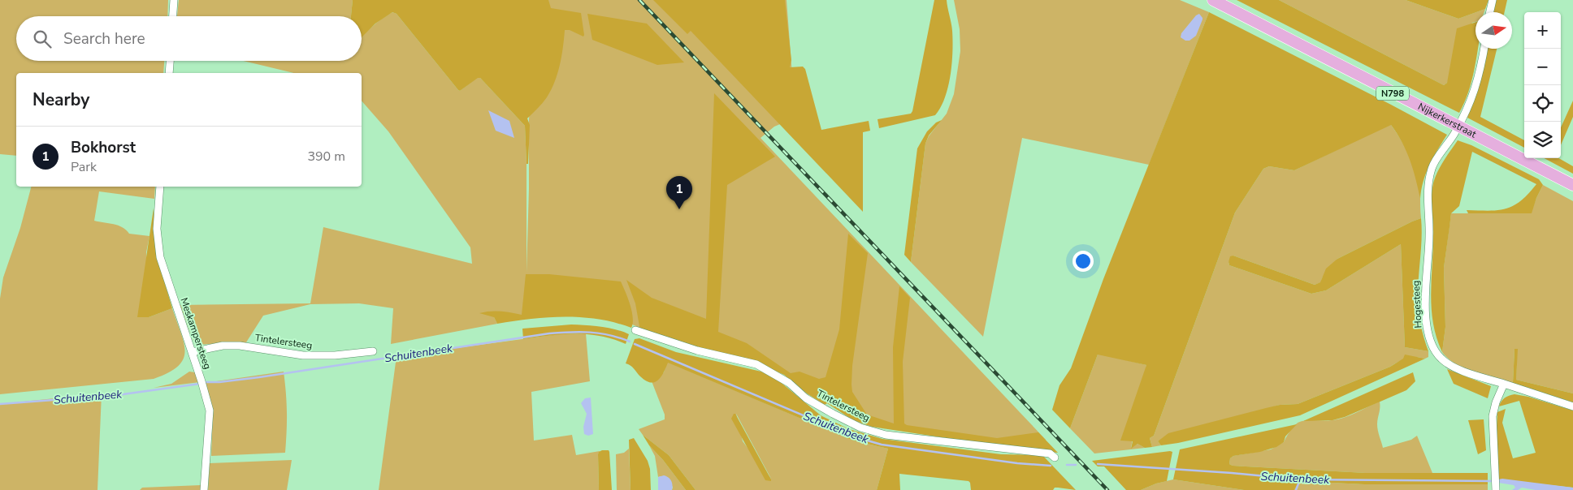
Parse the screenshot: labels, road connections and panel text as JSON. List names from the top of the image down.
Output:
{
  "streets": {
    "main road": ["N798", "Nijkerkerstraat"],
    "street": ["Hogesteeg", "Meskampersteeg", "Tintelersteeg"]
  },
  "crossings": [
    ["Nijkerkerstraat", "Hogesteeg"],
    ["Meskampersteeg", "Tintelersteeg"]
  ],
  "water": ["Schuitenbeek"],
  "north": "right",
  "page": {
    "map_buttons": ["+", "−"],
    "search": "Search here",
    "heading": "Nearby",
    "list": [
      {
        "mark": "1",
        "name": "Bokhorst",
        "note": "Park",
        "value": "390 m"
      }
    ],
    "pins": "1"
  }
}
